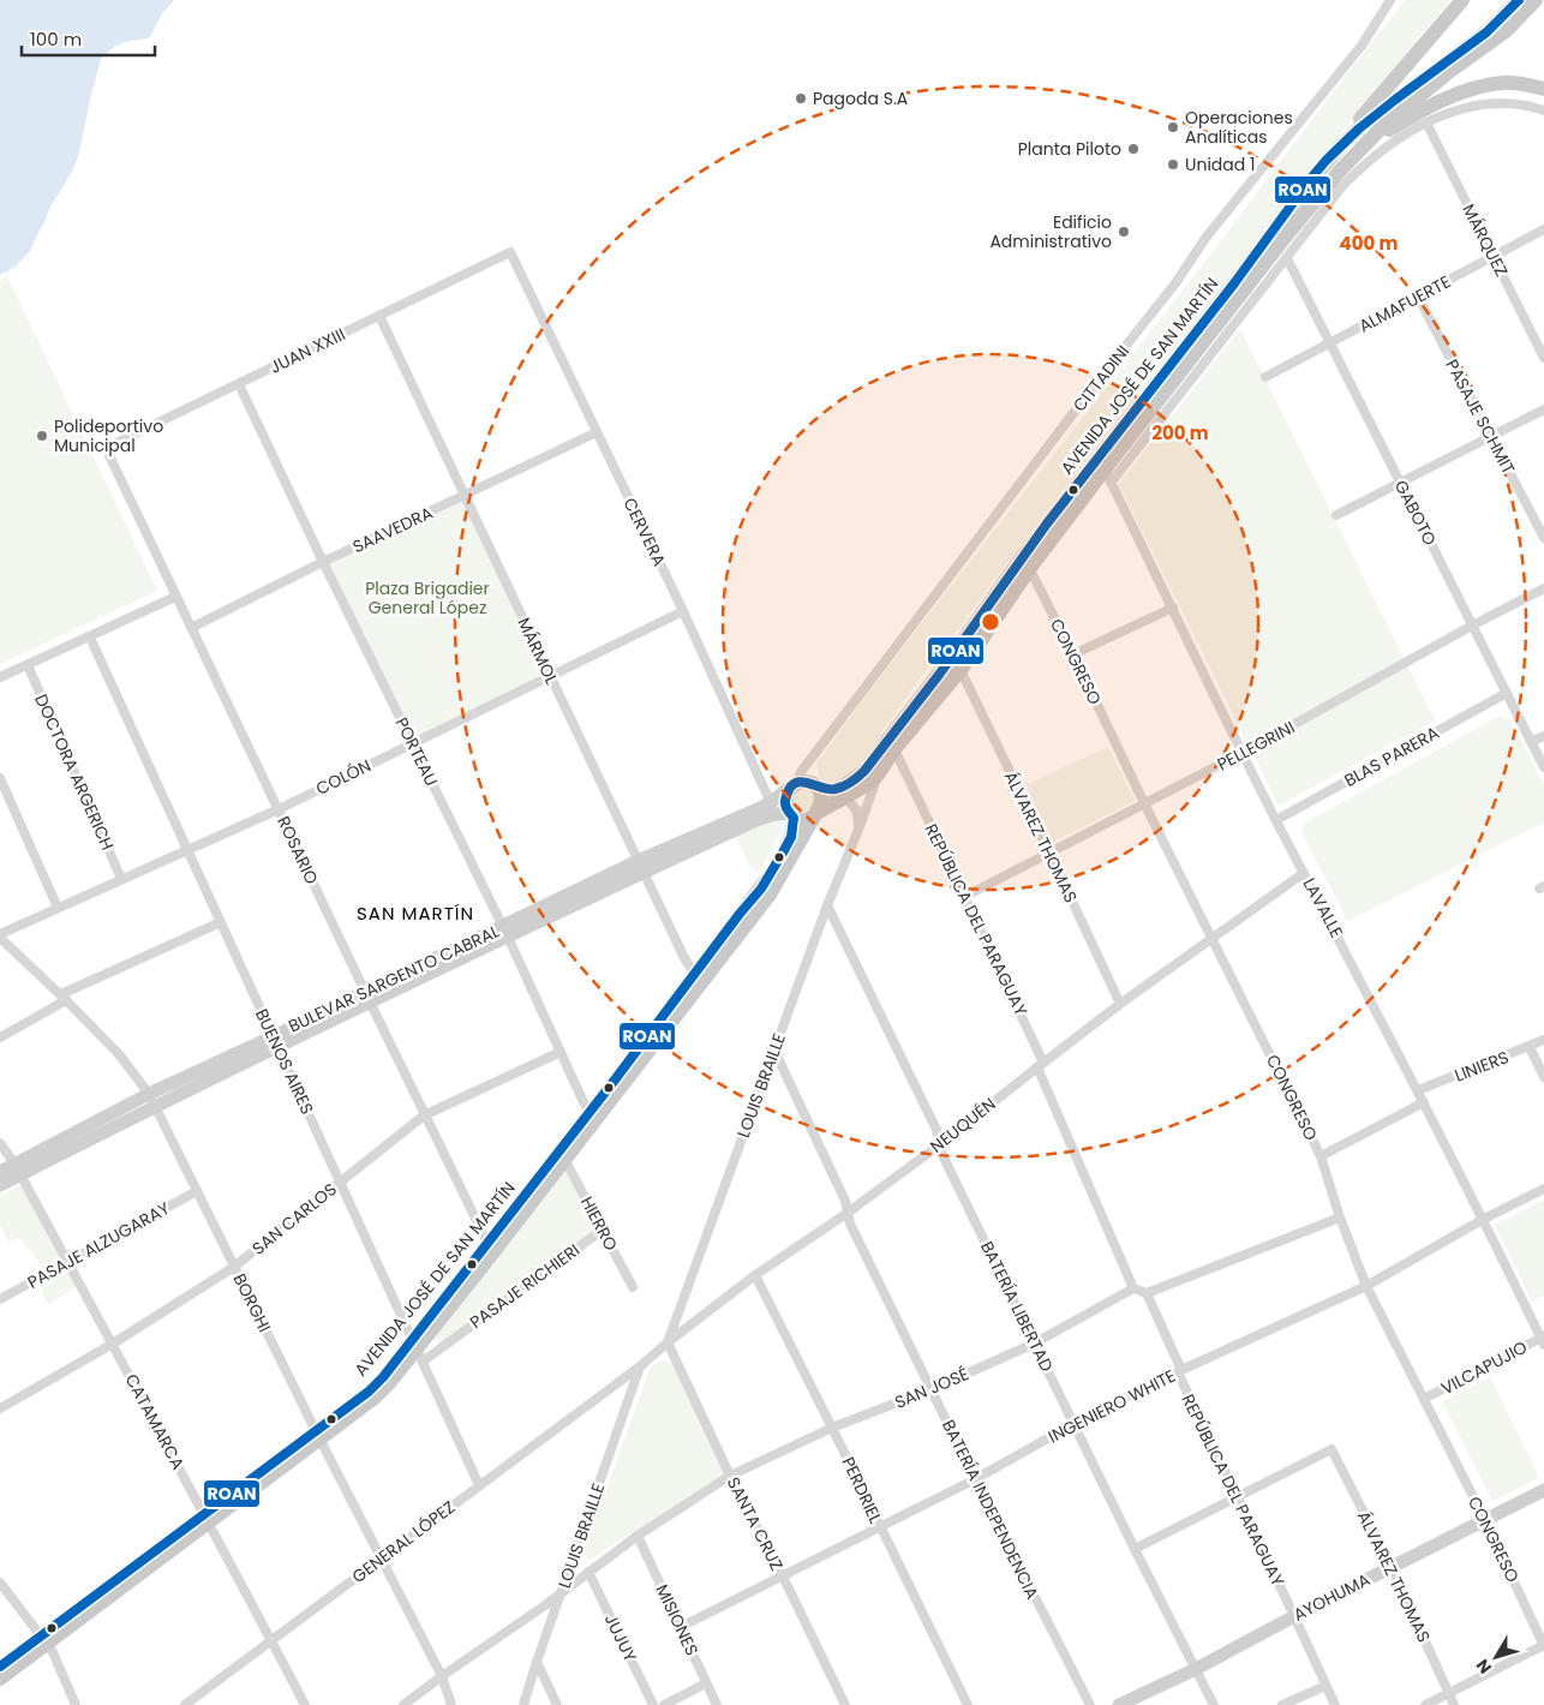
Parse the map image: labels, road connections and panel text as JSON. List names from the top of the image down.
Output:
{
  "streets": {
    "main road": ["AVENIDA JOSÉ DE SAN MARTÍN", "BULEVAR SARGENTO CABRAL", "AYOHUMA"],
    "street": [
      "MÁRQUEZ",
      "ALMAFUERTE",
      "JUAN XXIII",
      "CITTADINI",
      "PASAJE SCHMIT",
      "GABOTO",
      "SAAVEDRA",
      "CERVERA",
      "MÁRMOL",
      "CONGRESO",
      "PELLEGRINI",
      "PORTEAU",
      "BLAS PARERA",
      "DOCTORA ARGERICH",
      "COLÓN",
      "ÁLVAREZ THOMAS",
      "ROSARIO",
      "LAVALLE",
      "REPÚBLICA DEL PARAGUAY",
      "BUENOS AIRES",
      "LINIERS",
      "LOUIS BRAILLE",
      "NEUQUÉN",
      "SAN CARLOS",
      "HIERRO",
      "PASAJE ALZUGARAY",
      "PASAJE RICHIERI",
      "BORGHI",
      "BATERÍA LIBERTAD",
      "VILCAPUJIO",
      "SAN JOSÉ",
      "INGENIERO WHITE",
      "CATAMARCA",
      "PERDRIEL",
      "BATERÍA INDEPENDENCIA",
      "SANTA CRUZ",
      "GENERAL LÓPEZ",
      "MISIONES",
      "JUJUY"
    ]
  },
  "crossings": [
    ["MÁRQUEZ", "ALMAFUERTE"],
    ["ALMAFUERTE", "PASAJE SCHMIT"],
    ["ALMAFUERTE", "GABOTO"],
    ["JUAN XXIII", "CERVERA"],
    ["JUAN XXIII", "MÁRMOL"],
    ["JUAN XXIII", "PORTEAU"],
    ["JUAN XXIII", "ROSARIO"],
    ["AVENIDA JOSÉ DE SAN MARTÍN", "CITTADINI"],
    ["AVENIDA JOSÉ DE SAN MARTÍN", "CERVERA"],
    ["AVENIDA JOSÉ DE SAN MARTÍN", "MÁRMOL"],
    ["AVENIDA JOSÉ DE SAN MARTÍN", "CONGRESO"],
    ["AVENIDA JOSÉ DE SAN MARTÍN", "PORTEAU"],
    ["AVENIDA JOSÉ DE SAN MARTÍN", "ÁLVAREZ THOMAS"],
    ["AVENIDA JOSÉ DE SAN MARTÍN", "ROSARIO"],
    ["AVENIDA JOSÉ DE SAN MARTÍN", "LAVALLE"],
    ["AVENIDA JOSÉ DE SAN MARTÍN", "REPÚBLICA DEL PARAGUAY"],
    ["AVENIDA JOSÉ DE SAN MARTÍN", "BULEVAR SARGENTO CABRAL"],
    ["AVENIDA JOSÉ DE SAN MARTÍN", "BUENOS AIRES"],
    ["AVENIDA JOSÉ DE SAN MARTÍN", "LOUIS BRAILLE"],
    ["AVENIDA JOSÉ DE SAN MARTÍN", "HIERRO"],
    ["AVENIDA JOSÉ DE SAN MARTÍN", "PASAJE RICHIERI"],
    ["AVENIDA JOSÉ DE SAN MARTÍN", "BORGHI"],
    ["AVENIDA JOSÉ DE SAN MARTÍN", "CATAMARCA"],
    ["CITTADINI", "CERVERA"],
    ["CITTADINI", "BULEVAR SARGENTO CABRAL"],
    ["GABOTO", "PELLEGRINI"],
    ["GABOTO", "BLAS PARERA"],
    ["SAAVEDRA", "CERVERA"],
    ["SAAVEDRA", "MÁRMOL"],
    ["SAAVEDRA", "PORTEAU"],
    ["SAAVEDRA", "ROSARIO"],
    ["CERVERA", "COLÓN"],
    ["CERVERA", "BULEVAR SARGENTO CABRAL"],
    ["MÁRMOL", "COLÓN"],
    ["MÁRMOL", "BULEVAR SARGENTO CABRAL"],
    ["CONGRESO", "PELLEGRINI"],
    ["CONGRESO", "NEUQUÉN"],
    ["CONGRESO", "VILCAPUJIO"],
    ["CONGRESO", "INGENIERO WHITE"],
    ["CONGRESO", "AYOHUMA"],
    ["PELLEGRINI", "ÁLVAREZ THOMAS"],
    ["PELLEGRINI", "LAVALLE"],
    ["PELLEGRINI", "REPÚBLICA DEL PARAGUAY"],
    ["PORTEAU", "COLÓN"],
    ["PORTEAU", "BULEVAR SARGENTO CABRAL"],
    ["PORTEAU", "SAN CARLOS"],
    ["BLAS PARERA", "LAVALLE"],
    ["DOCTORA ARGERICH", "COLÓN"],
    ["COLÓN", "ROSARIO"],
    ["COLÓN", "BUENOS AIRES"],
    ["COLÓN", "BORGHI"],
    ["ÁLVAREZ THOMAS", "REPÚBLICA DEL PARAGUAY"],
    ["ÁLVAREZ THOMAS", "NEUQUÉN"],
    ["ÁLVAREZ THOMAS", "AYOHUMA"],
    ["ROSARIO", "BULEVAR SARGENTO CABRAL"],
    ["ROSARIO", "SAN CARLOS"],
    ["LAVALLE", "LINIERS"],
    ["LAVALLE", "NEUQUÉN"],
    ["LAVALLE", "VILCAPUJIO"],
    ["LAVALLE", "INGENIERO WHITE"],
    ["REPÚBLICA DEL PARAGUAY", "NEUQUÉN"],
    ["REPÚBLICA DEL PARAGUAY", "SAN JOSÉ"],
    ["REPÚBLICA DEL PARAGUAY", "INGENIERO WHITE"],
    ["REPÚBLICA DEL PARAGUAY", "AYOHUMA"],
    ["BULEVAR SARGENTO CABRAL", "BUENOS AIRES"],
    ["BULEVAR SARGENTO CABRAL", "BORGHI"],
    ["BULEVAR SARGENTO CABRAL", "CATAMARCA"],
    ["BUENOS AIRES", "SAN CARLOS"],
    ["BUENOS AIRES", "PASAJE RICHIERI"],
    ["BUENOS AIRES", "GENERAL LÓPEZ"],
    ["LOUIS BRAILLE", "NEUQUÉN"],
    ["LOUIS BRAILLE", "BATERÍA LIBERTAD"],
    ["LOUIS BRAILLE", "SAN JOSÉ"],
    ["LOUIS BRAILLE", "BATERÍA INDEPENDENCIA"],
    ["LOUIS BRAILLE", "SANTA CRUZ"],
    ["NEUQUÉN", "BATERÍA LIBERTAD"],
    ["NEUQUÉN", "PERDRIEL"],
    ["NEUQUÉN", "BATERÍA INDEPENDENCIA"],
    ["NEUQUÉN", "SANTA CRUZ"],
    ["NEUQUÉN", "GENERAL LÓPEZ"],
    ["SAN CARLOS", "BORGHI"],
    ["SAN CARLOS", "CATAMARCA"],
    ["HIERRO", "PASAJE RICHIERI"],
    ["PASAJE ALZUGARAY", "BORGHI"],
    ["PASAJE ALZUGARAY", "CATAMARCA"],
    ["BORGHI", "SAN JOSÉ"],
    ["BORGHI", "GENERAL LÓPEZ"],
    ["BATERÍA LIBERTAD", "SAN JOSÉ"],
    ["BATERÍA LIBERTAD", "INGENIERO WHITE"],
    ["BATERÍA LIBERTAD", "AYOHUMA"],
    ["SAN JOSÉ", "PERDRIEL"],
    ["SAN JOSÉ", "BATERÍA INDEPENDENCIA"],
    ["SAN JOSÉ", "SANTA CRUZ"],
    ["SAN JOSÉ", "MISIONES"],
    ["SAN JOSÉ", "JUJUY"],
    ["INGENIERO WHITE", "PERDRIEL"],
    ["INGENIERO WHITE", "BATERÍA INDEPENDENCIA"],
    ["INGENIERO WHITE", "SANTA CRUZ"],
    ["INGENIERO WHITE", "MISIONES"],
    ["CATAMARCA", "GENERAL LÓPEZ"]
  ],
  "districts": ["SAN MARTÍN"],
  "parks": ["Plaza Brigadier General López"],
  "places": [
    "Pagoda S.A",
    "Operaciones Analíticas",
    "Planta Piloto",
    "Unidad 1",
    "Edificio Administrativo",
    "Polideportivo Municipal"
  ],
  "lines": ["transit line ROAN"],
  "scale_bar": "100 m",
  "north": "bottom left",
  "rings": ["400 m", "200 m"]
}
